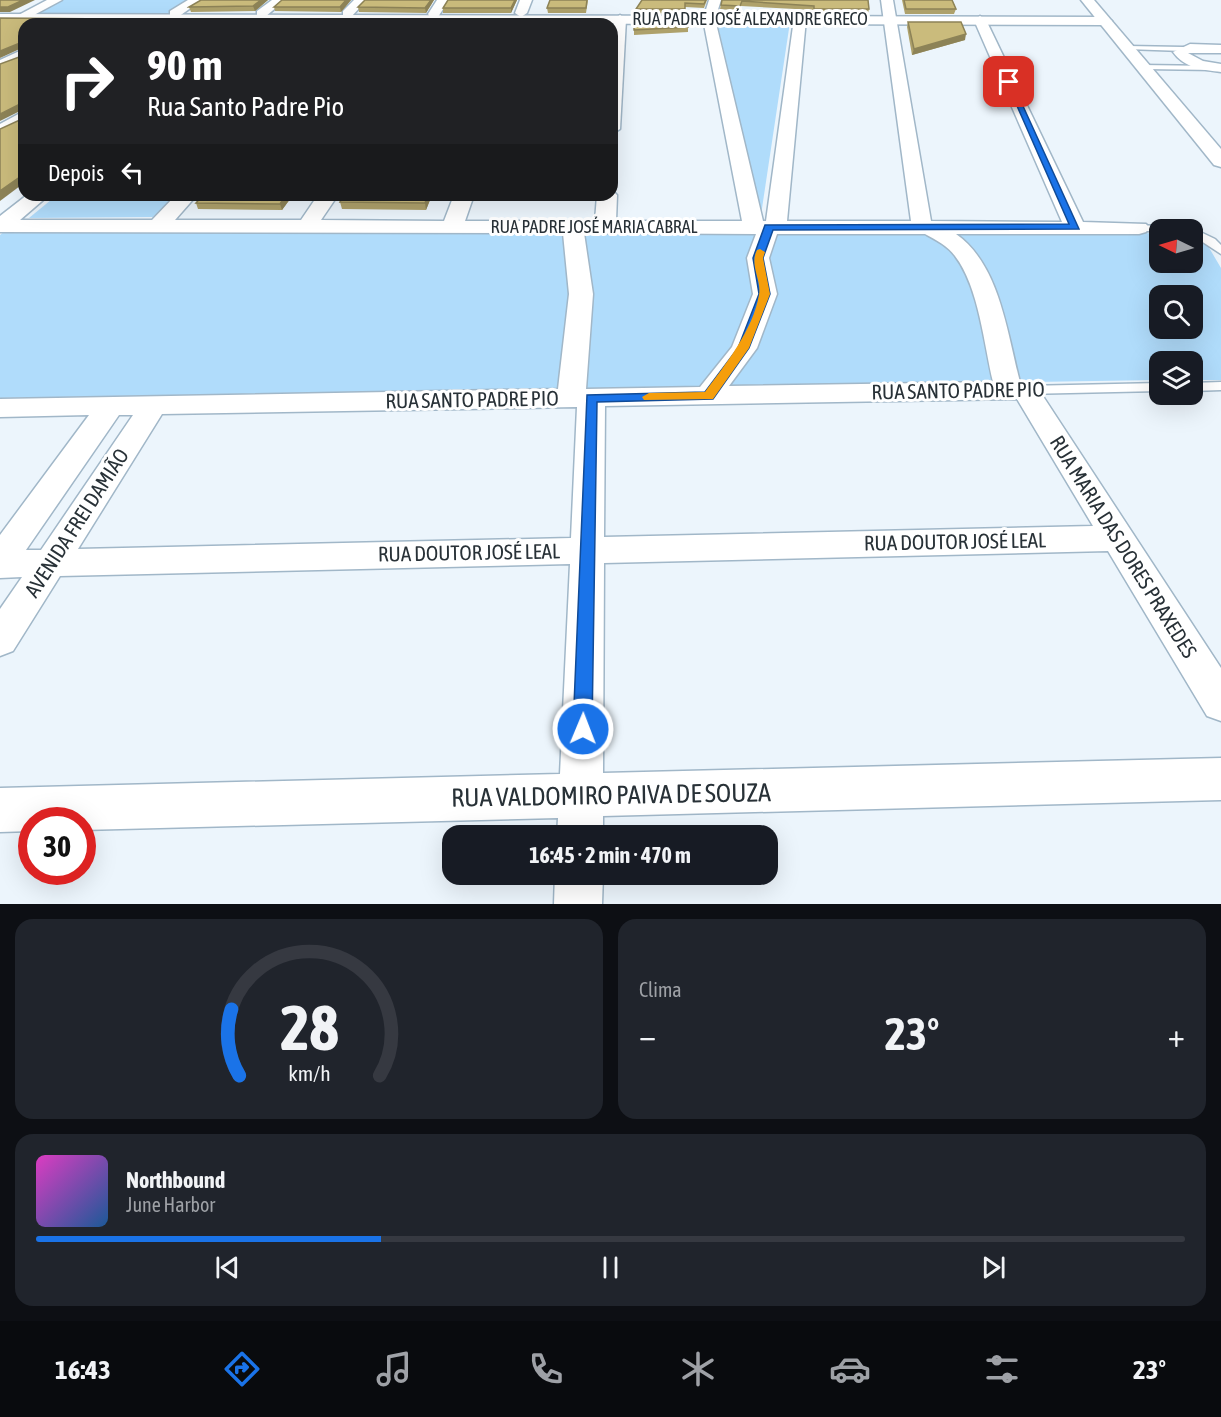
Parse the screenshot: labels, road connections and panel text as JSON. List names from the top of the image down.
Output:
{
  "streets": {
    "street": [
      "RUA PADRE JOSÉ ALEXANDRE GRECO",
      "RUA PADRE JOSÉ MARIA CABRAL",
      "RUA SANTO PADRE PIO",
      "AVENIDA FREI DAMIÃO",
      "RUA DOUTOR JOSÉ LEAL",
      "RUA MARIA DAS DORES PRAXEDES",
      "RUA VALDOMIRO PAIVA DE SOUZA"
    ]
  },
  "crossings": [
    ["RUA PADRE JOSÉ MARIA CABRAL", "RUA MARIA DAS DORES PRAXEDES"],
    ["RUA SANTO PADRE PIO", "AVENIDA FREI DAMIÃO"],
    ["RUA SANTO PADRE PIO", "RUA MARIA DAS DORES PRAXEDES"],
    ["AVENIDA FREI DAMIÃO", "RUA DOUTOR JOSÉ LEAL"],
    ["RUA DOUTOR JOSÉ LEAL", "RUA MARIA DAS DORES PRAXEDES"]
  ],
  "north": "left",
  "page": {
    "turn": ["90 m", "Rua Santo Padre Pio"],
    "then": "Depois",
    "limit": "30",
    "trip": "16:45 · 2 min · 470 m",
    "tile": "Clima",
    "heat": ["−", "23°", "+"],
    "song": ["Northbound", "June Harbor"],
    "tabs": ["16:43", "23°"],
    "gauge": ["28", "km/h"]
  }
}
